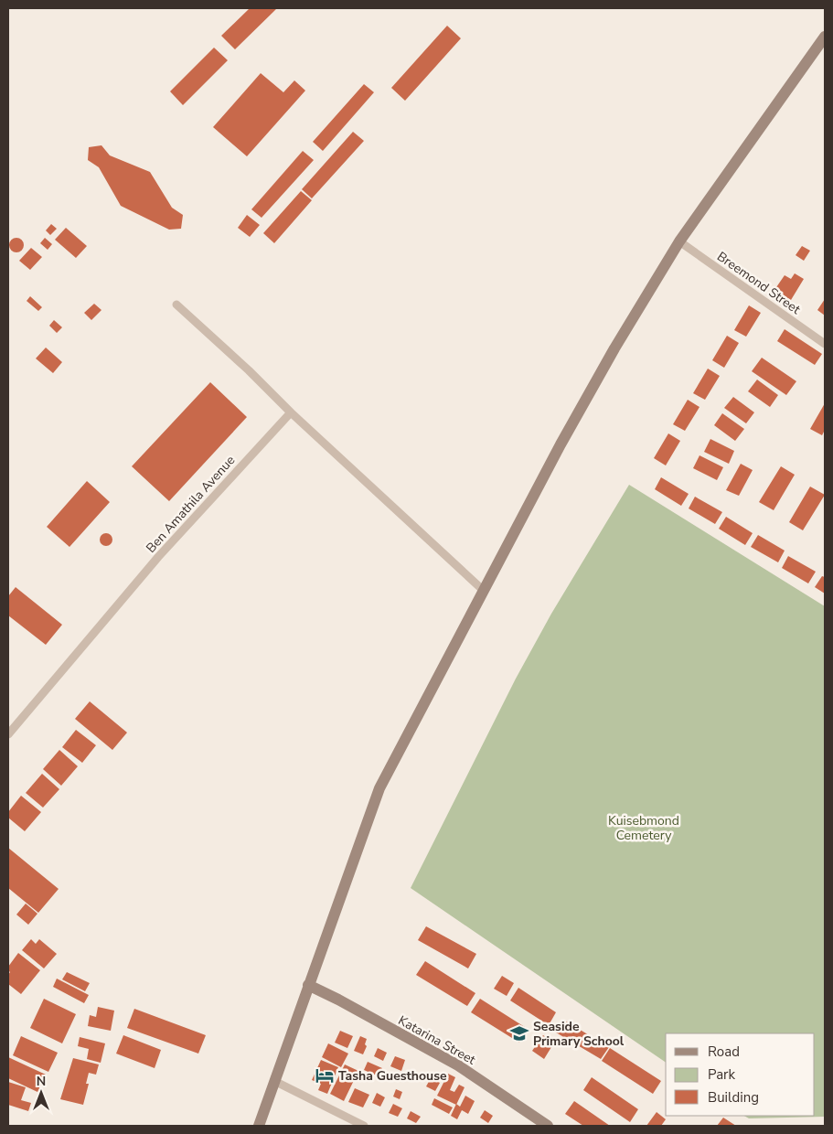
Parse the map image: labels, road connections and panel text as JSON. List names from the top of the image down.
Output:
{
  "streets": {
    "street": ["Breemond Street", "Ben Amathila Avenue", "Katarina Street"]
  },
  "parks": ["Kuisebmond Cemetery"],
  "places": {
    "school or university": ["Seaside Primary School"],
    "hotel": ["Tasha Guesthouse"]
  },
  "legend": ["Road", "Park", "Building"],
  "north": "top"
}
